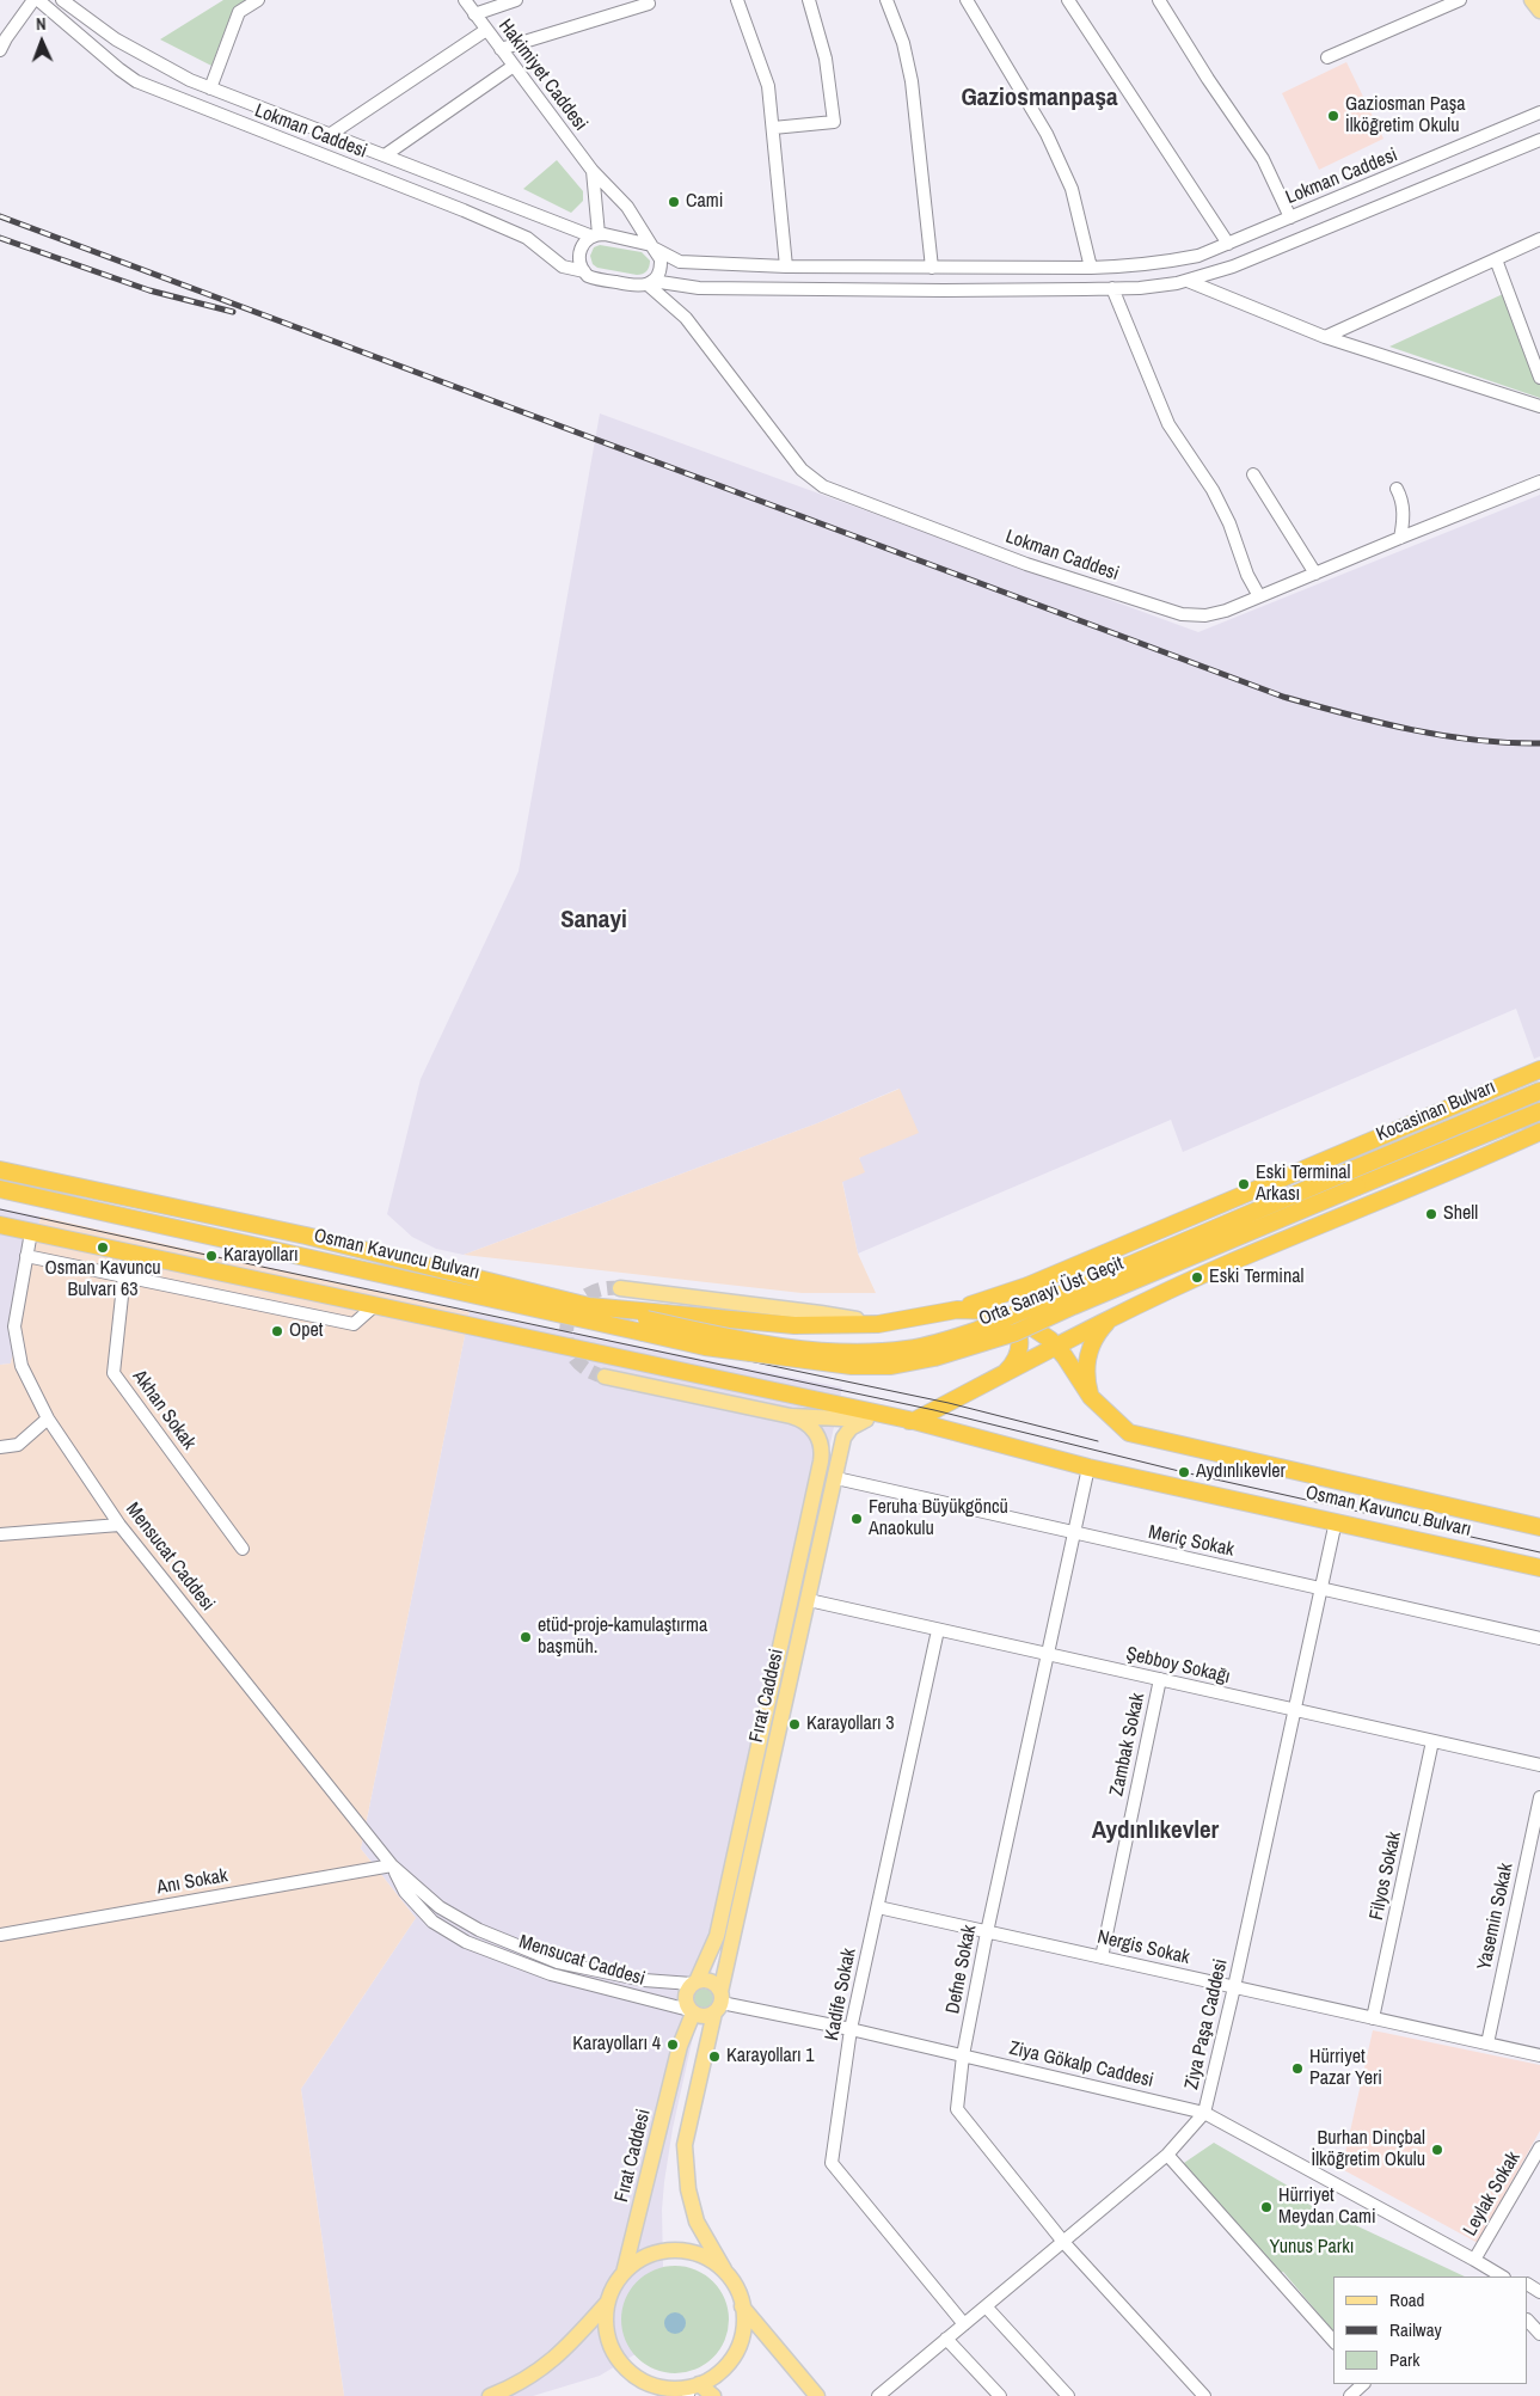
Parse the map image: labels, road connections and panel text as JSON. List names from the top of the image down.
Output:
{
  "streets": {
    "highway": ["Kocasinan Bulvarı", "Osman Kavuncu Bulvarı", "Orta Sanayi Üst Geçit"],
    "main road": ["Fırat Caddesi"],
    "street": [
      "Hakimiyet Caddesi",
      "Lokman Caddesi",
      "Akhan Sokak",
      "Meriç Sokak",
      "Mensucat Caddesi",
      "Şebboy Sokağı",
      "Zambak Sokak",
      "Filyos Sokak",
      "Anı Sokak",
      "Yasemin Sokak",
      "Nergis Sokak",
      "Defne Sokak",
      "Kadife Sokak",
      "Ziya Paşa Caddesi",
      "Ziya Gökalp Caddesi",
      "Leylak Sokak"
    ]
  },
  "crossings": [
    ["Hakimiyet Caddesi", "Lokman Caddesi"],
    ["Kocasinan Bulvarı", "Orta Sanayi Üst Geçit"],
    ["Osman Kavuncu Bulvarı", "Orta Sanayi Üst Geçit"],
    ["Osman Kavuncu Bulvarı", "Defne Sokak"],
    ["Osman Kavuncu Bulvarı", "Ziya Paşa Caddesi"],
    ["Meriç Sokak", "Fırat Caddesi"],
    ["Meriç Sokak", "Defne Sokak"],
    ["Meriç Sokak", "Ziya Paşa Caddesi"],
    ["Mensucat Caddesi", "Fırat Caddesi"],
    ["Mensucat Caddesi", "Anı Sokak"],
    ["Mensucat Caddesi", "Ziya Gökalp Caddesi"],
    ["Şebboy Sokağı", "Fırat Caddesi"],
    ["Şebboy Sokağı", "Zambak Sokak"],
    ["Şebboy Sokağı", "Filyos Sokak"],
    ["Şebboy Sokağı", "Defne Sokak"],
    ["Şebboy Sokağı", "Kadife Sokak"],
    ["Şebboy Sokağı", "Ziya Paşa Caddesi"],
    ["Fırat Caddesi", "Ziya Gökalp Caddesi"],
    ["Zambak Sokak", "Nergis Sokak"],
    ["Filyos Sokak", "Nergis Sokak"],
    ["Yasemin Sokak", "Nergis Sokak"],
    ["Nergis Sokak", "Defne Sokak"],
    ["Nergis Sokak", "Kadife Sokak"],
    ["Nergis Sokak", "Ziya Paşa Caddesi"],
    ["Defne Sokak", "Ziya Paşa Caddesi"],
    ["Defne Sokak", "Ziya Gökalp Caddesi"],
    ["Kadife Sokak", "Ziya Paşa Caddesi"],
    ["Kadife Sokak", "Ziya Gökalp Caddesi"],
    ["Ziya Paşa Caddesi", "Ziya Gökalp Caddesi"],
    ["Ziya Gökalp Caddesi", "Leylak Sokak"]
  ],
  "districts": ["Gaziosmanpaşa", "Sanayi", "Aydınlıkevler"],
  "parks": ["Yunus Parkı"],
  "places": [
    "Gaziosman Paşa İlköğretim Okulu",
    "Cami",
    "Eski Terminal Arkası",
    "Shell",
    "Osman Kavuncu Bulvarı 63",
    "Karayolları",
    "Eski Terminal",
    "Opet",
    "Aydınlıkevler",
    "Feruha Büyükgöncü Anaokulu",
    "etüd-proje-kamulaştırma başmüh.",
    "Karayolları 3",
    "Karayolları 4",
    "Karayolları 1",
    "Hürriyet Pazar Yeri",
    "Burhan Dinçbal İlköğretim Okulu",
    "Hürriyet Meydan Cami"
  ],
  "legend": ["Road", "Railway", "Park"],
  "north": "top"
}
